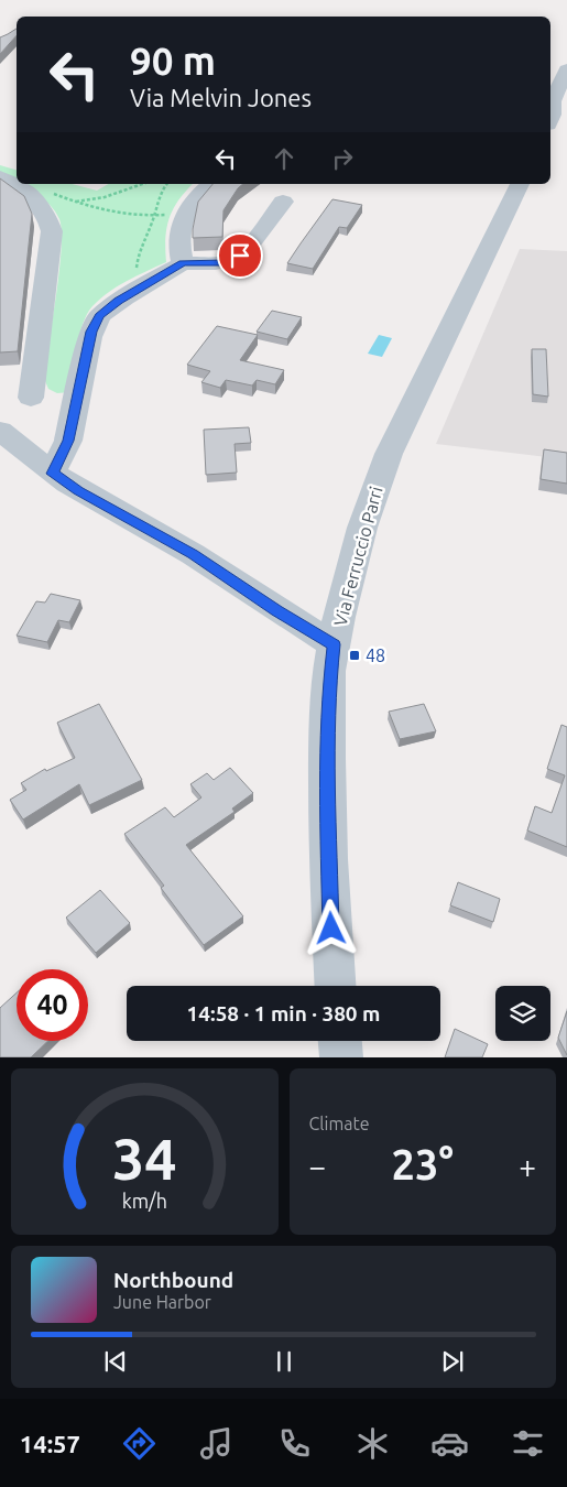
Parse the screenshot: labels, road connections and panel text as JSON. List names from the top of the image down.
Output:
{
  "streets": {
    "street": ["Via Ferruccio Parri"]
  },
  "places": {
    "transit": ["48"]
  },
  "page": {
    "turn": ["90 m", "Via Melvin Jones"],
    "limit": "40",
    "trip": "14:58 · 1 min · 380 m",
    "tile": "Climate",
    "heat": ["−", "23°", "+"],
    "song": ["Northbound", "June Harbor"],
    "tabs": "14:57",
    "gauge": ["34", "km/h"]
  }
}
